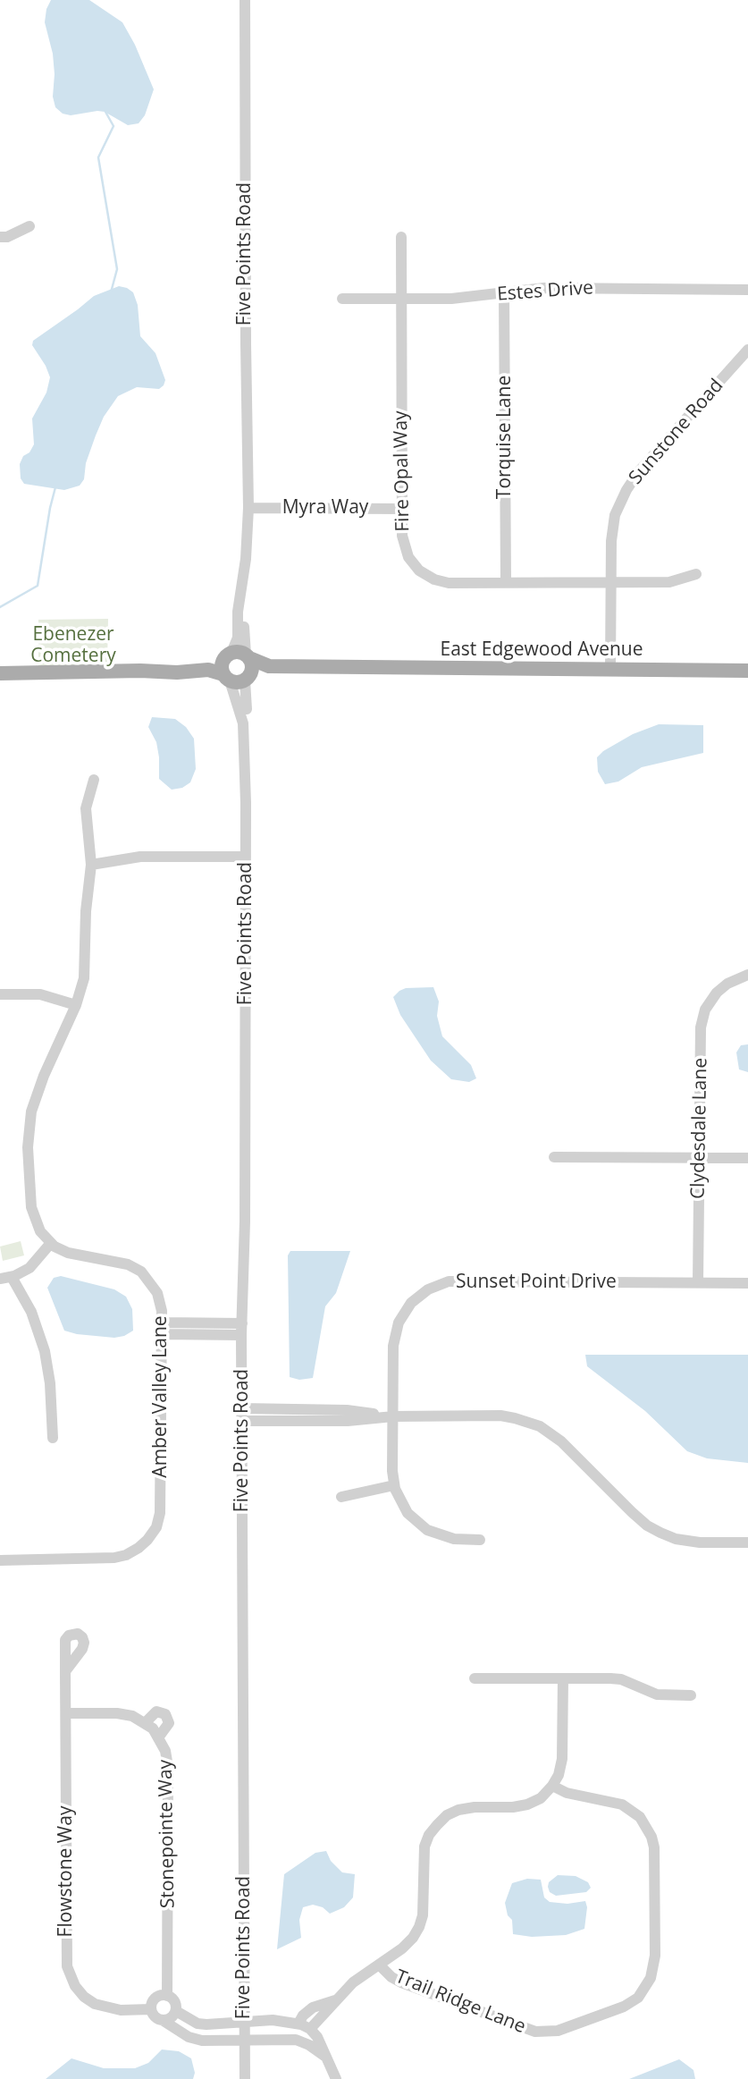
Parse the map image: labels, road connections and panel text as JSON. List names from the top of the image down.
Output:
{
  "streets": {
    "main road": ["East Edgewood Avenue"],
    "street": [
      "Five Points Road",
      "Estes Drive",
      "Sunstone Road",
      "Torquise Lane",
      "Fire Opal Way",
      "Myra Way",
      "Clydesdale Lane",
      "Sunset Point Drive",
      "Amber Valley Lane",
      "Stonepointe Way",
      "Flowstone Way",
      "Trail Ridge Lane"
    ]
  },
  "crossings": [
    ["Five Points Road", "Myra Way"],
    ["Five Points Road", "East Edgewood Avenue"],
    ["Estes Drive", "Torquise Lane"],
    ["Estes Drive", "Fire Opal Way"],
    ["Sunstone Road", "Fire Opal Way"],
    ["Sunstone Road", "East Edgewood Avenue"],
    ["Torquise Lane", "Fire Opal Way"],
    ["Fire Opal Way", "Myra Way"],
    ["Clydesdale Lane", "Sunset Point Drive"],
    ["Stonepointe Way", "Flowstone Way"]
  ],
  "parks": ["Ebenezer Cometery"]
}
